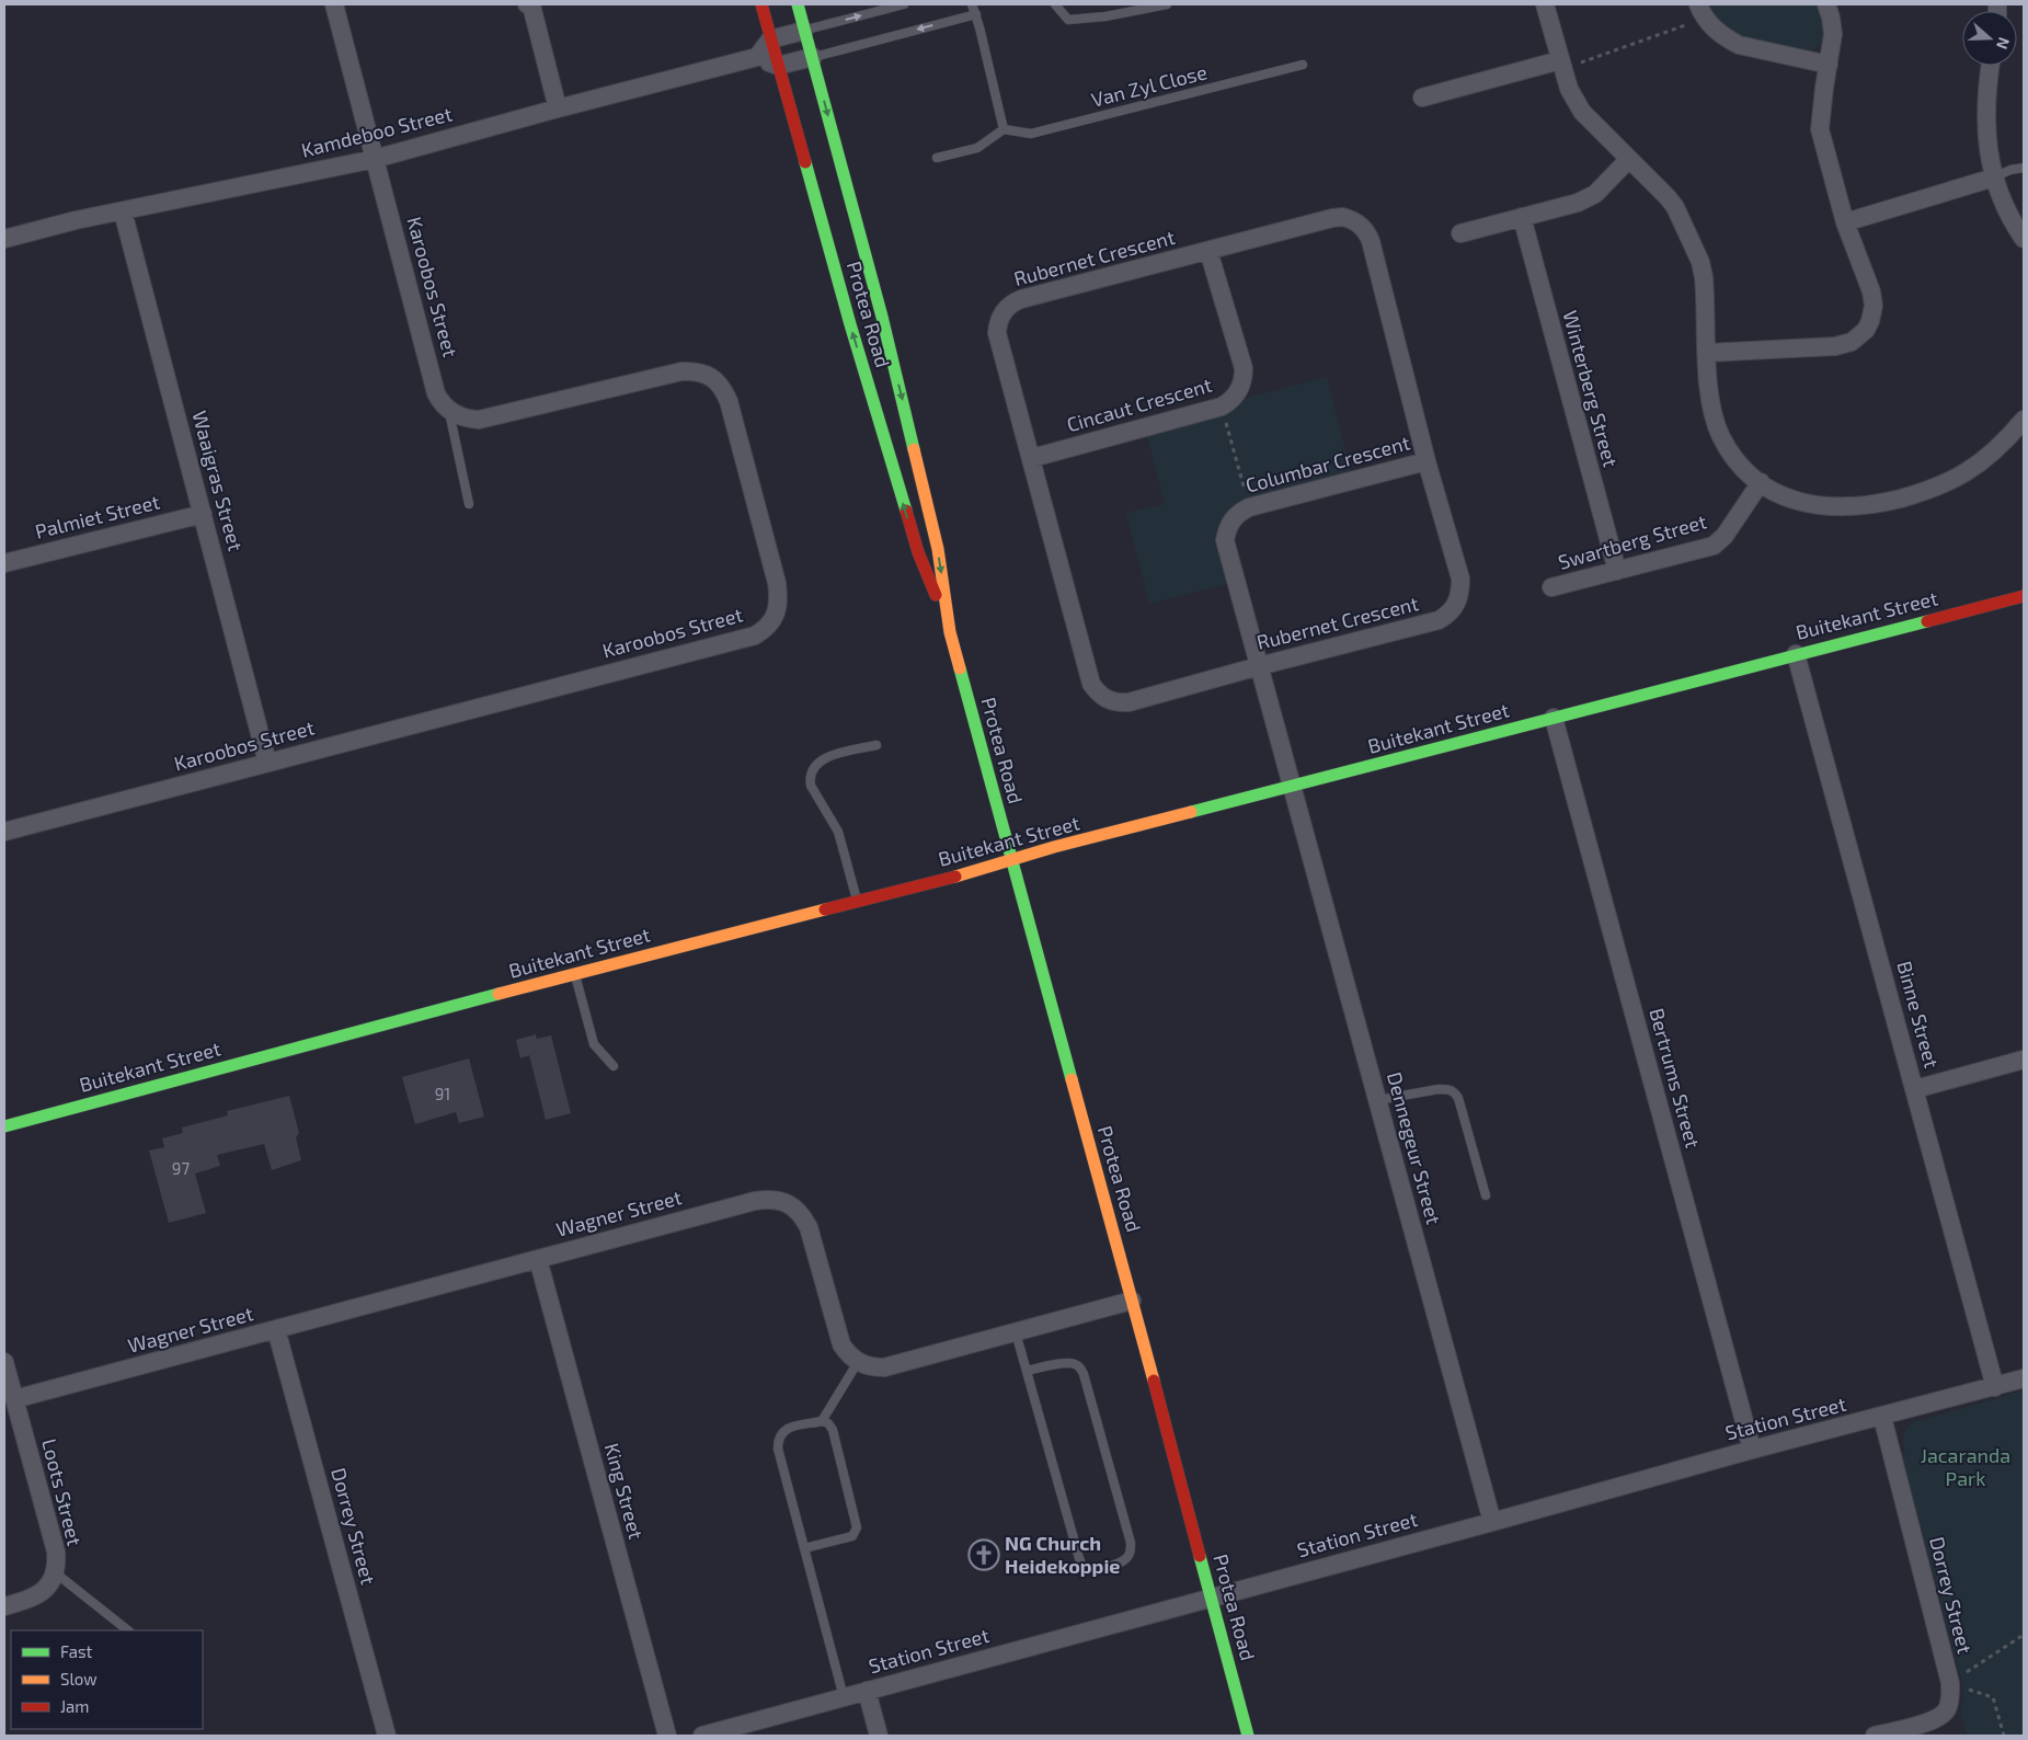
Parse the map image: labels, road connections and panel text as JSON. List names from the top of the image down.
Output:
{
  "streets": {
    "street": [
      "Kamdeboo Street",
      "Rubernet Crescent",
      "Karoobos Street",
      "Protea Road",
      "Winterberg Street",
      "Cincaut Crescent",
      "Columbar Crescent",
      "Waaigras Street",
      "Palmiet Street",
      "Swartberg Street",
      "Buitekant Street",
      "Binne Street",
      "Bertrums Street",
      "Dennegeur Street",
      "Wagner Street",
      "Station Street",
      "King Street",
      "Loots Street",
      "Dorrey Street"
    ],
    "lane": ["Van Zyl Close"]
  },
  "crossings": [
    ["Kamdeboo Street", "Karoobos Street"],
    ["Kamdeboo Street", "Waaigras Street"],
    ["Rubernet Crescent", "Cincaut Crescent"],
    ["Rubernet Crescent", "Columbar Crescent"],
    ["Karoobos Street", "Waaigras Street"],
    ["Protea Road", "Buitekant Street"],
    ["Protea Road", "Station Street"],
    ["Winterberg Street", "Swartberg Street"],
    ["Columbar Crescent", "Buitekant Street"],
    ["Columbar Crescent", "Dennegeur Street"],
    ["Waaigras Street", "Palmiet Street"],
    ["Buitekant Street", "Binne Street"],
    ["Buitekant Street", "Bertrums Street"],
    ["Buitekant Street", "Dennegeur Street"],
    ["Binne Street", "Station Street"],
    ["Bertrums Street", "Station Street"],
    ["Dennegeur Street", "Station Street"],
    ["Wagner Street", "King Street"],
    ["Wagner Street", "Loots Street"],
    ["Wagner Street", "Dorrey Street"],
    ["Station Street", "Dorrey Street"]
  ],
  "parks": ["Jacaranda Park"],
  "places": {
    "church": ["NG Church Heidekoppie"]
  },
  "house_numbers": ["91", "97"],
  "legend": ["Fast", "Slow", "Jam"],
  "north": "right"
}
